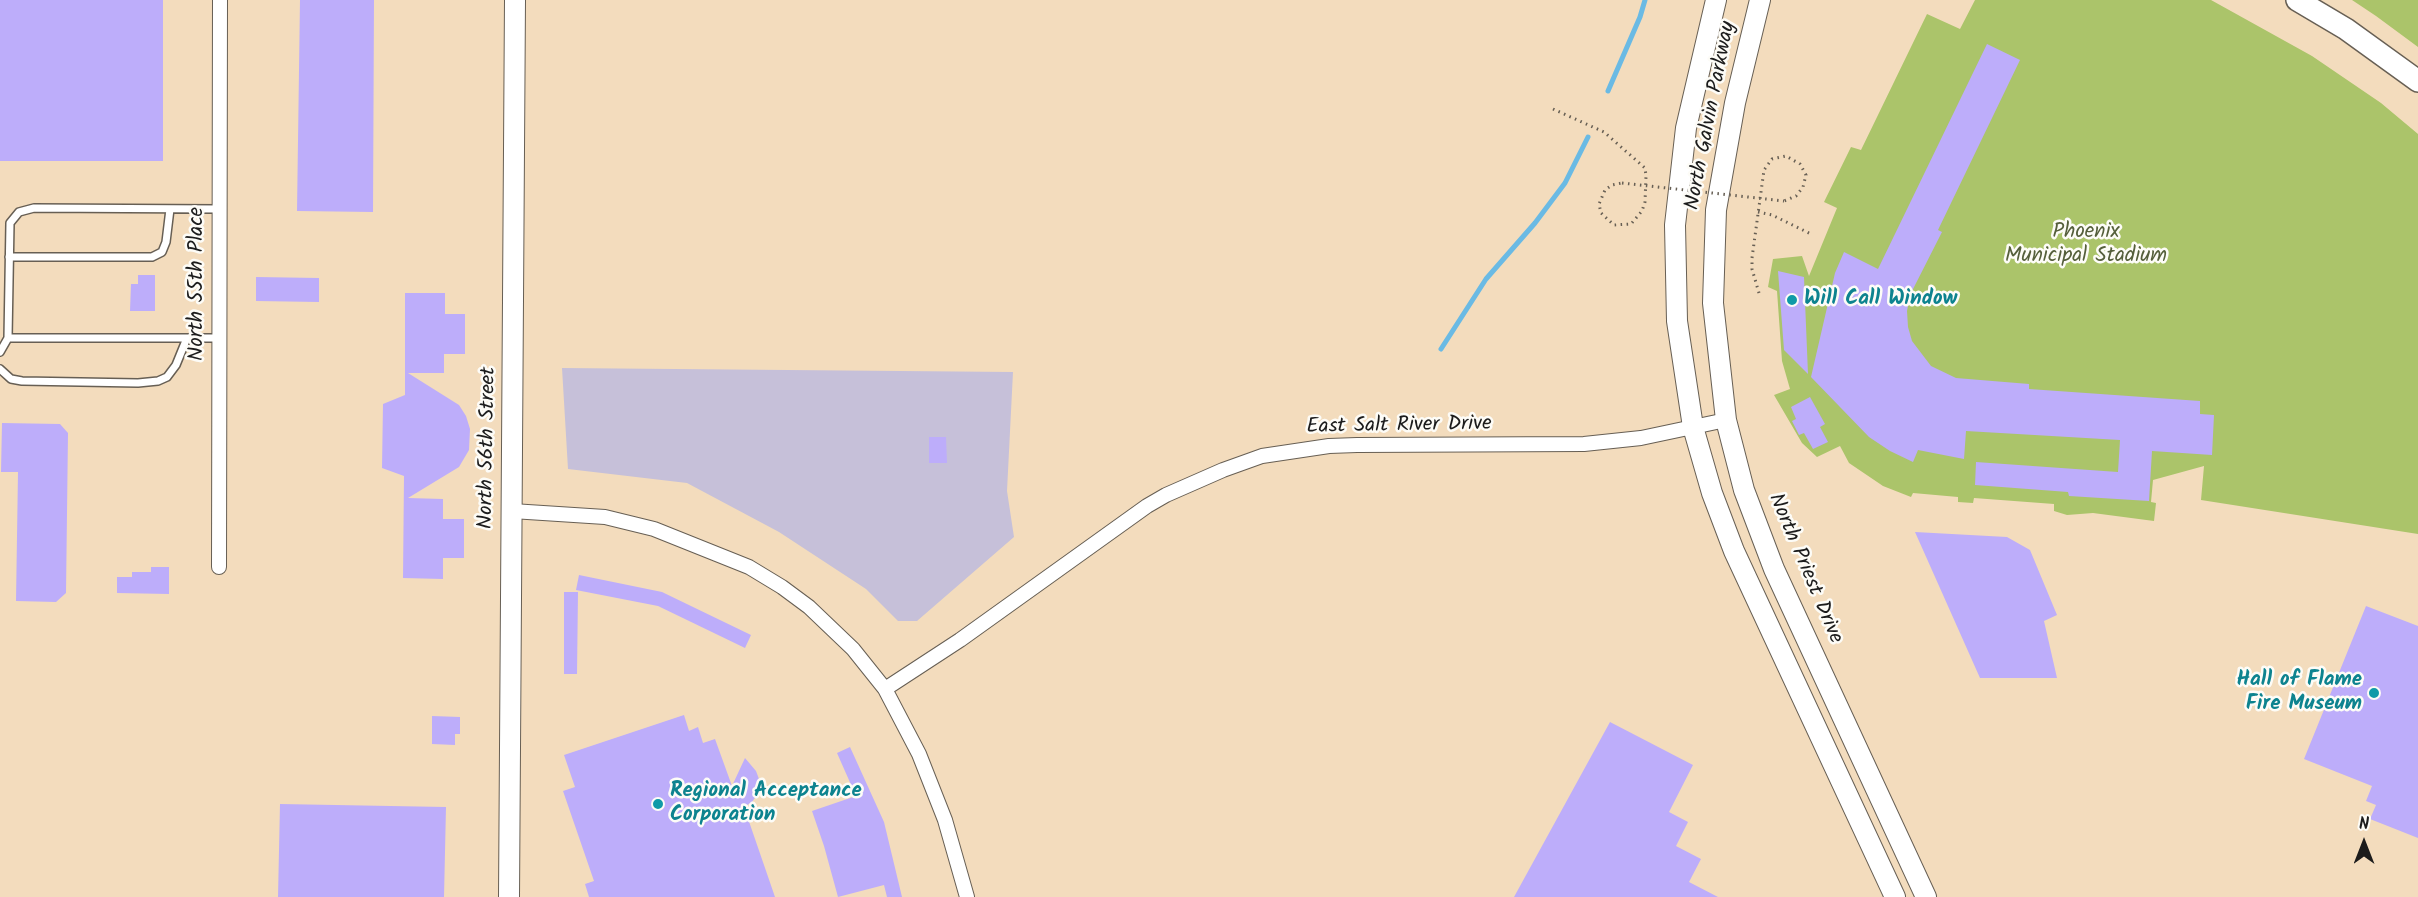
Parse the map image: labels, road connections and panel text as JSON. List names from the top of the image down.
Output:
{
  "streets": {
    "main road": ["North Galvin Parkway", "North 56th Street", "North Priest Drive"],
    "street": ["North 55th Place", "East Salt River Drive"]
  },
  "crossings": [
    ["North Galvin Parkway", "East Salt River Drive"],
    ["North Galvin Parkway", "North Priest Drive"],
    ["East Salt River Drive", "North Priest Drive"]
  ],
  "parks": ["Phoenix Municipal Stadium"],
  "places": ["Will Call Window", "Hall of Flame Fire Museum", "Regional Acceptance Corporation"],
  "north": "top"
}
